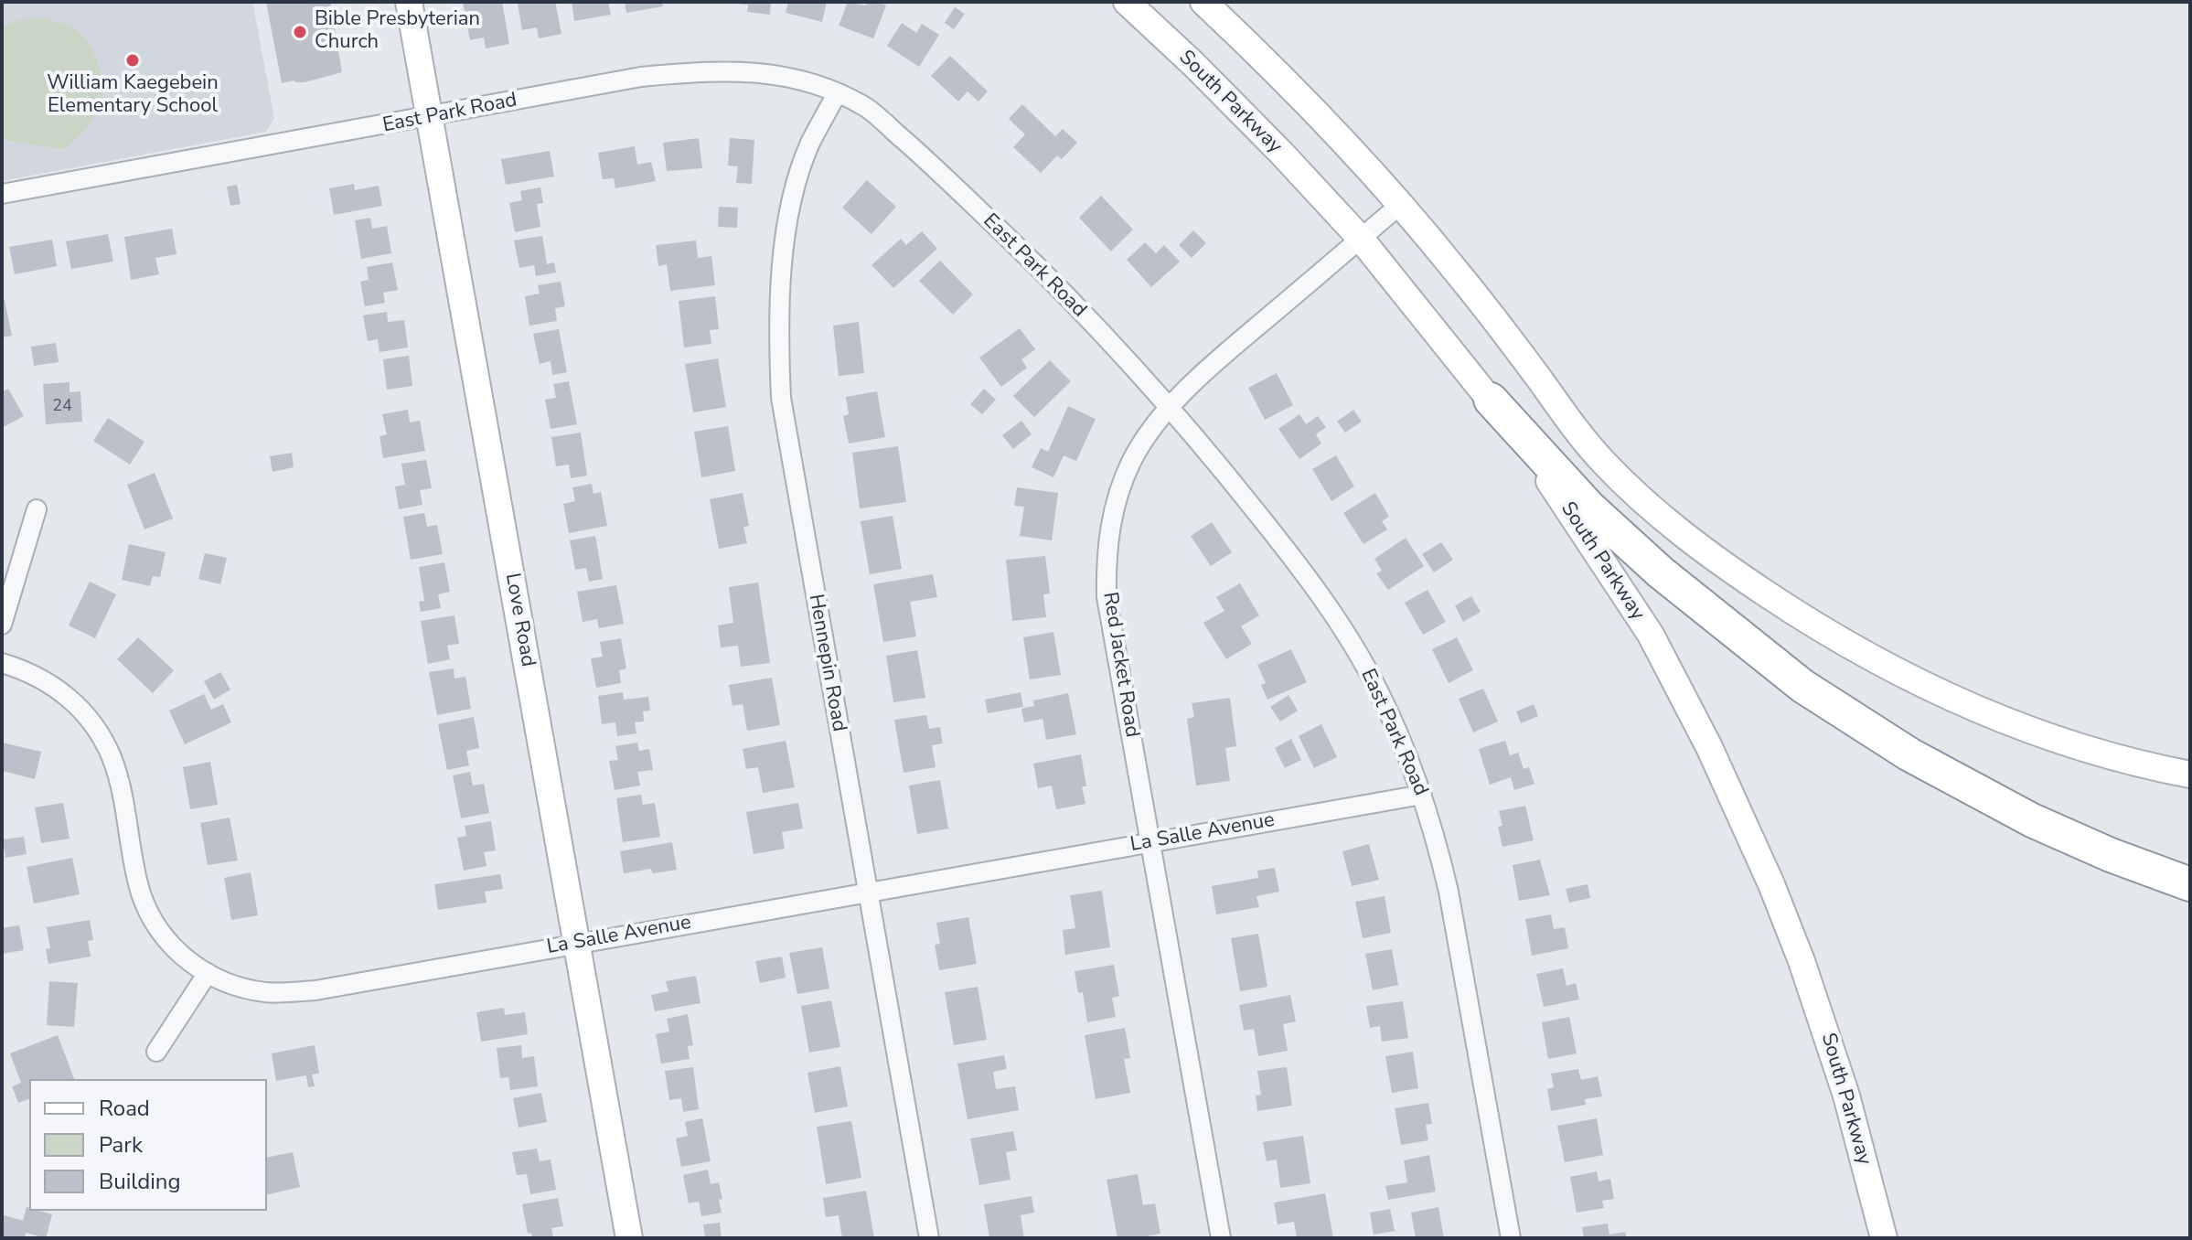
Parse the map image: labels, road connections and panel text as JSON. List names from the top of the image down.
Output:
{
  "streets": {
    "main road": ["South Parkway", "Love Road"],
    "street": [
      "East Park Road",
      "Hennepin Road",
      "Red Jacket Road",
      "La Salle Avenue"
    ]
  },
  "crossings": [
    ["South Parkway", "Red Jacket Road"],
    ["East Park Road", "Love Road"],
    ["East Park Road", "Hennepin Road"],
    ["East Park Road", "Red Jacket Road"],
    ["East Park Road", "La Salle Avenue"],
    ["Love Road", "La Salle Avenue"],
    ["Hennepin Road", "La Salle Avenue"],
    ["Red Jacket Road", "La Salle Avenue"]
  ],
  "places": ["Bible Presbyterian Church", "William Kaegebein Elementary School"],
  "house_numbers": ["24"],
  "legend": ["Road", "Park", "Building"]
}
